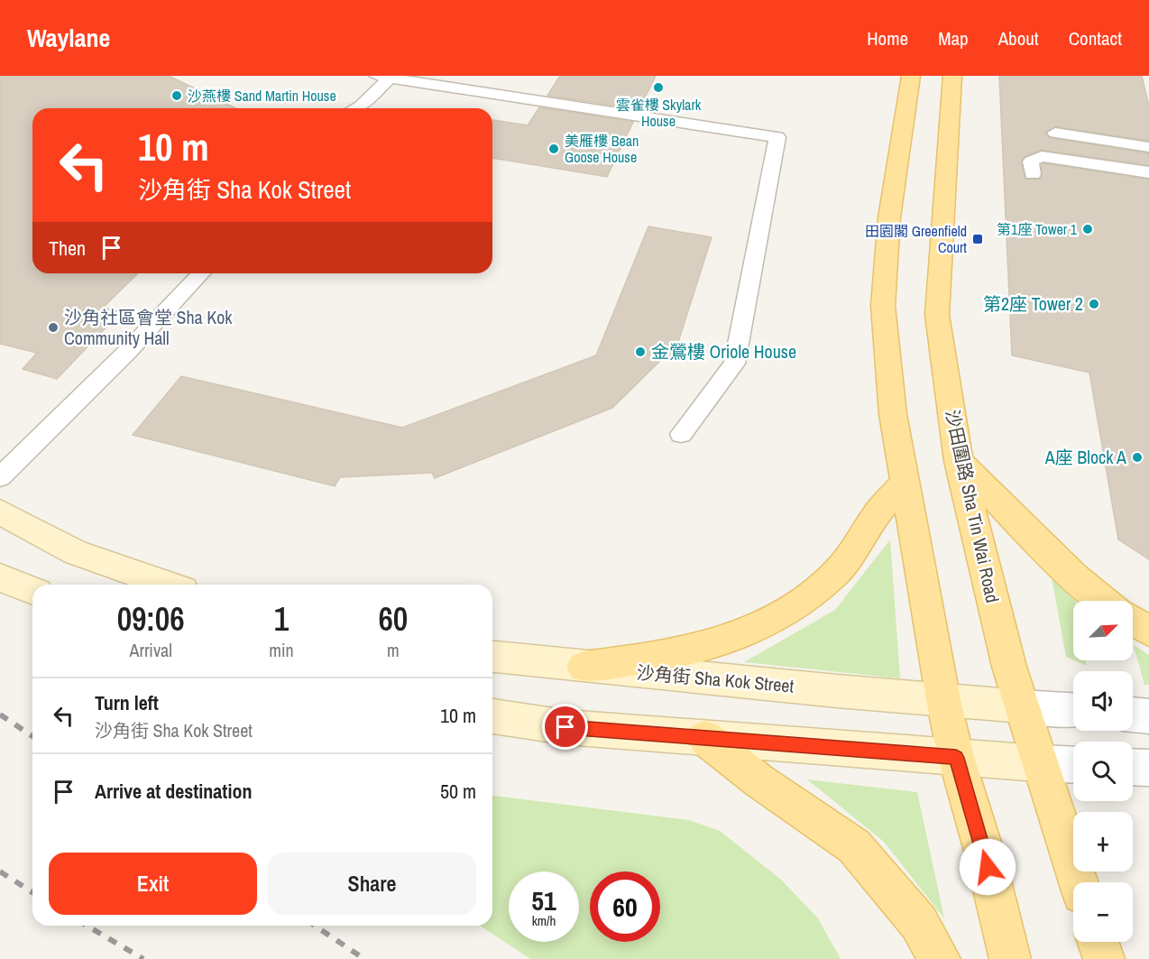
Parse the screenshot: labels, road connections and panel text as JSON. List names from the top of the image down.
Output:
{
  "streets": {
    "main road": ["沙田圍路 Sha Tin Wai Road", "沙角街 Sha Kok Street"]
  },
  "places": {
    "other": [
      "雲雀樓 Skylark House",
      "沙燕樓 Sand Martin House",
      "美雁樓 Bean Goose House",
      "第1座 Tower 1",
      "第2座 Tower 2",
      "沙角社區會堂 Sha Kok Community Hall",
      "金鶯樓 Oriole House",
      "A座 Block A"
    ],
    "transit": ["田園閣 Greenfield Court"]
  },
  "north": "top right",
  "page": {
    "header": "Waylane",
    "nav": [
      "Home",
      "Map",
      "About",
      "Contact"
    ],
    "turn": ["10 m", "沙角街 Sha Kok Street"],
    "then": "Then",
    "eta": [
      "09:06",
      "Arrival",
      "1",
      "min",
      "60",
      "m"
    ],
    "map_buttons": ["+", "−"],
    "list": [
      {
        "name": "Turn left",
        "note": "沙角街 Sha Kok Street",
        "value": "10 m"
      },
      {
        "name": "Arrive at destination",
        "value": "50 m"
      }
    ],
    "buttons": ["Exit", "Share"],
    "speed": "51 km/h",
    "limit": "60"
  }
}
